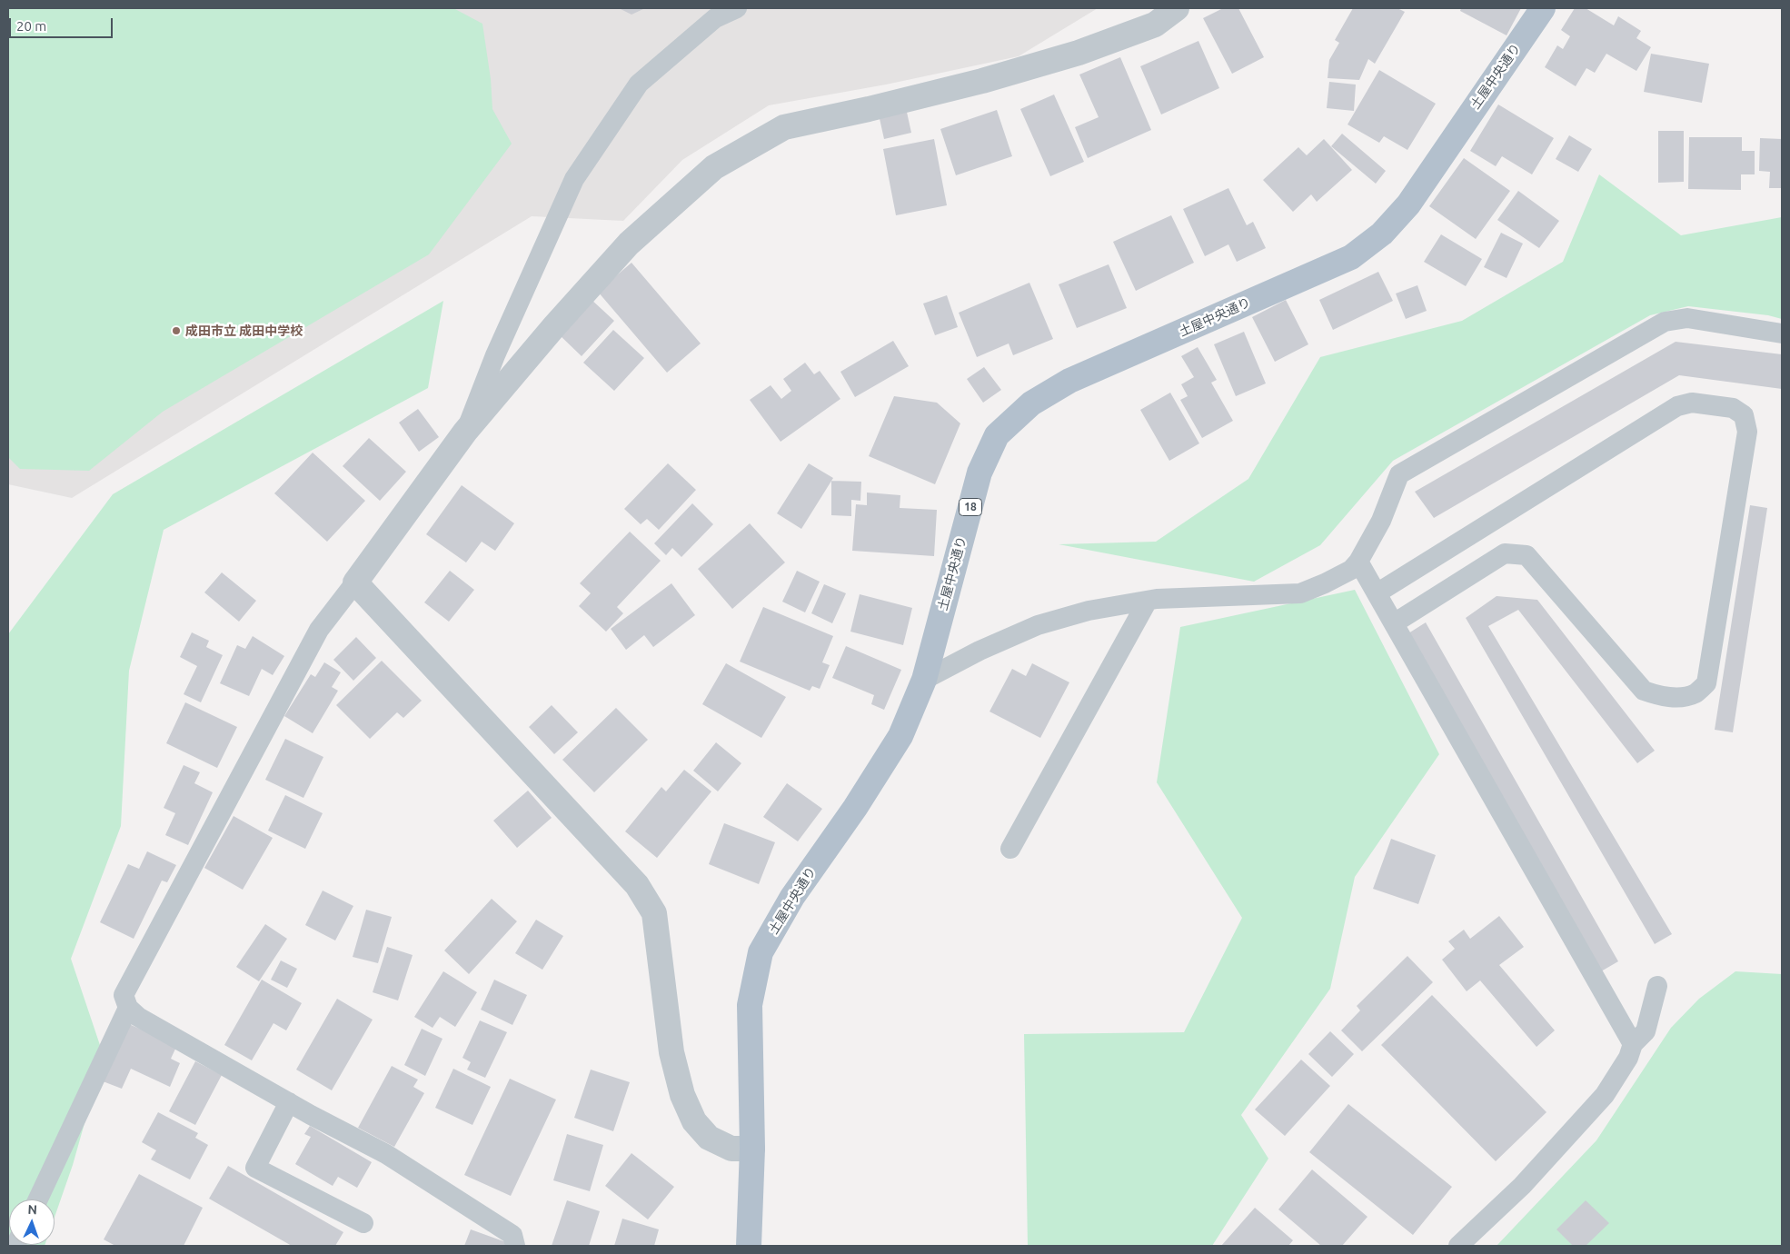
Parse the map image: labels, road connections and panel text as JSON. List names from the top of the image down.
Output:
{
  "streets": {
    "main road": ["土屋中央通り", "18"]
  },
  "places": ["成田市立 成田中学校"],
  "scale_bar": "20 m",
  "north": "top"
}
